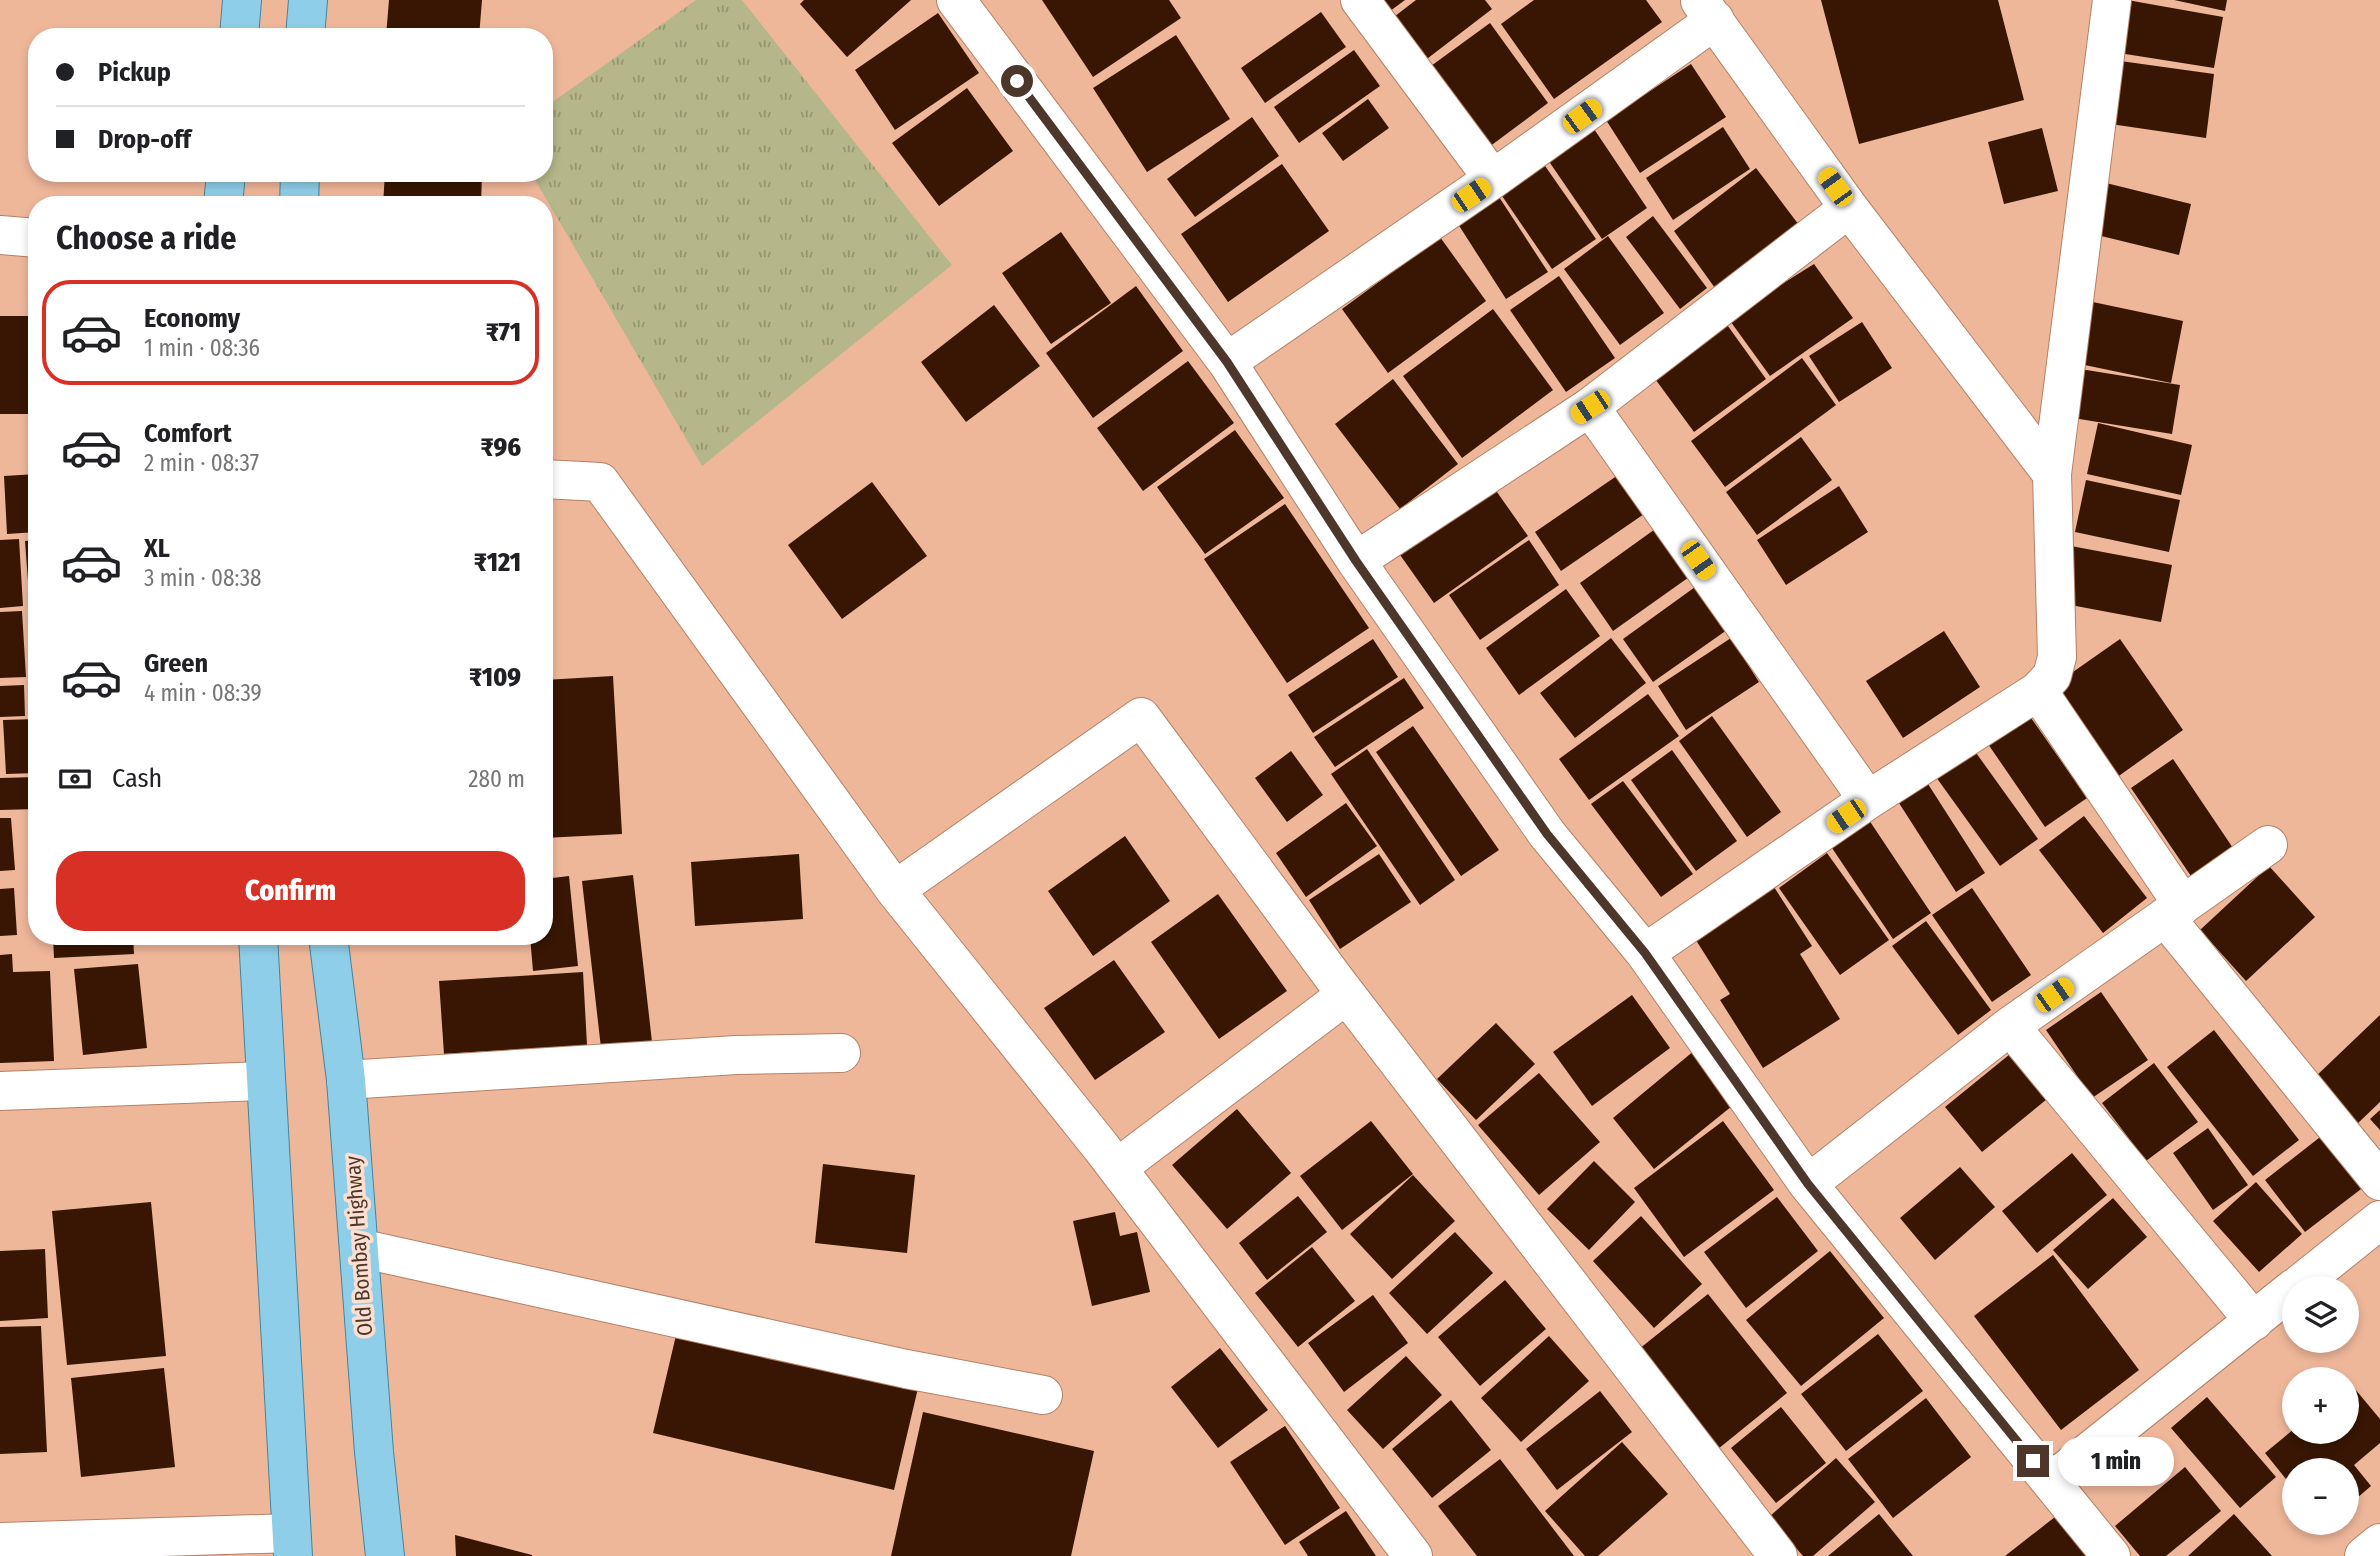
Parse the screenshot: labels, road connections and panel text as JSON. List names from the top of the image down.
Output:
{
  "streets": {
    "main road": ["Old Bombay Highway"]
  },
  "page": {
    "banner": ["Pickup", "Drop-off"],
    "heading": "Choose a ride",
    "list": [
      {
        "name": "Economy",
        "note": "1 min · 08:36",
        "value": "₹71"
      },
      {
        "name": "Comfort",
        "note": "2 min · 08:37",
        "value": "₹96"
      },
      {
        "name": "XL",
        "note": "3 min · 08:38",
        "value": "₹121"
      },
      {
        "name": "Green",
        "note": "4 min · 08:39",
        "value": "₹109"
      }
    ],
    "pay": ["Cash", "280 m"],
    "buttons": "Confirm",
    "map_buttons": ["+", "−"],
    "bubble": "1 min"
  }
}
